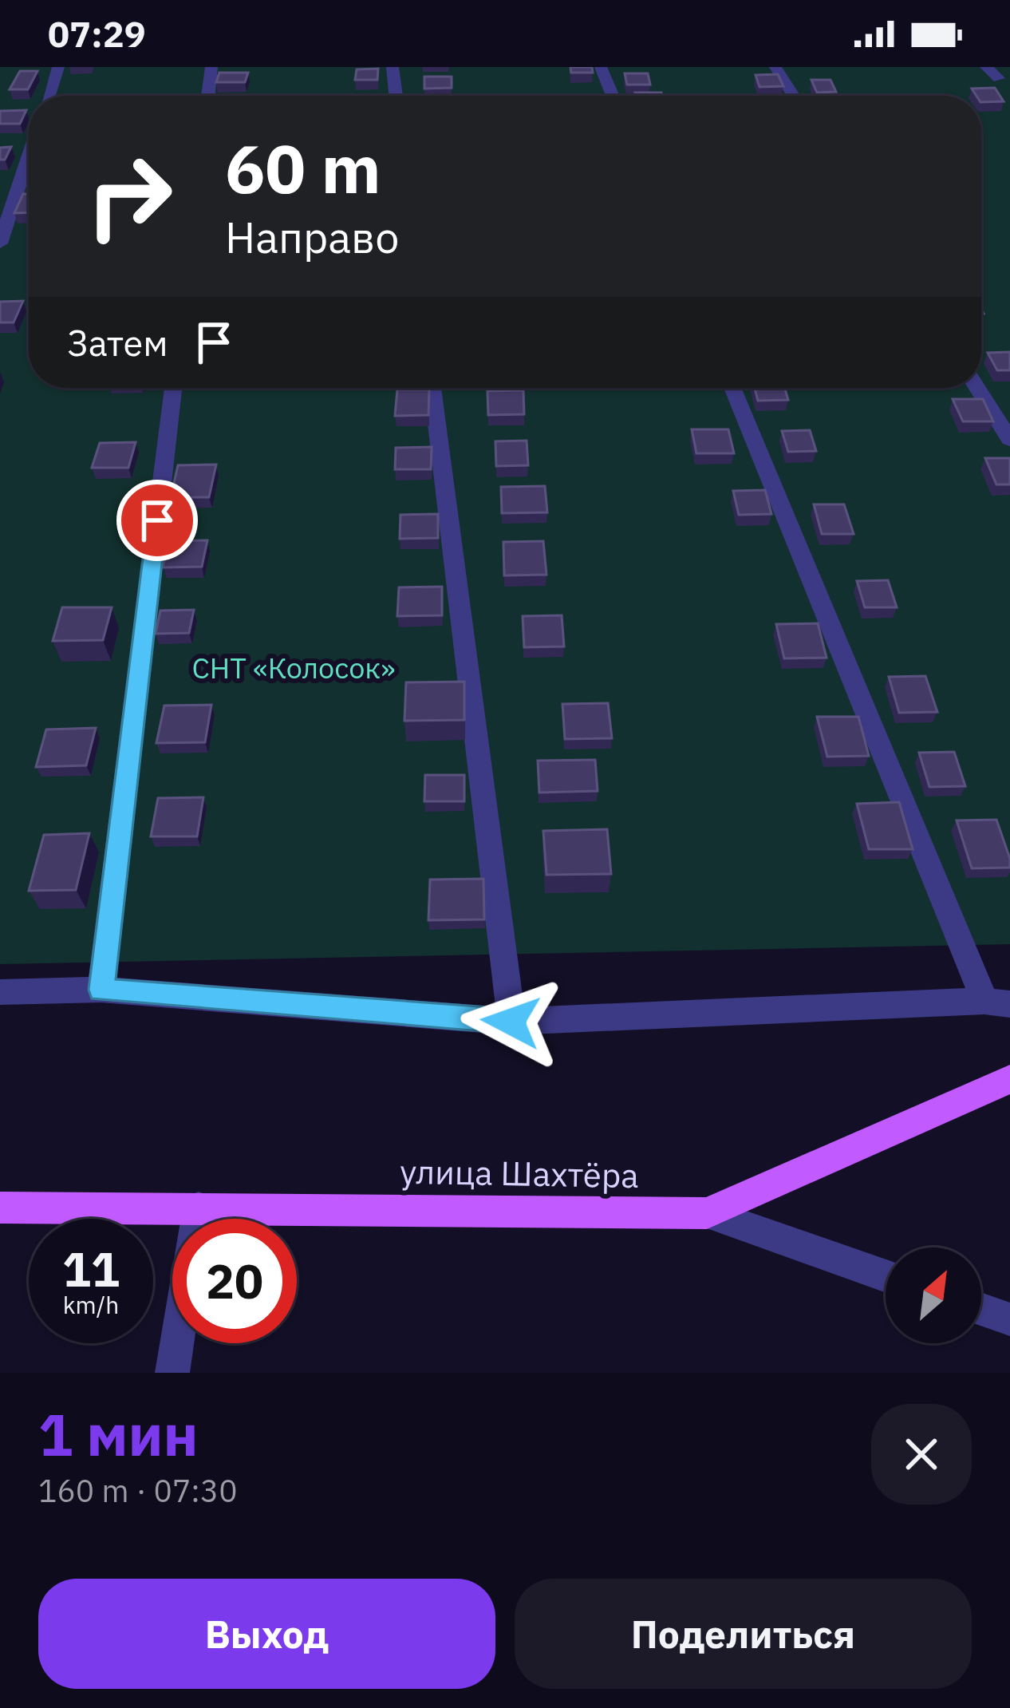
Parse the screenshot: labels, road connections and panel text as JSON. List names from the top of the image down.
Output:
{
  "streets": {
    "main road": ["улица Шахтёра"]
  },
  "parks": ["СНТ «Колосок»"],
  "north": "top right",
  "page": {
    "status": "07:29",
    "turn": ["60 m", "Направо"],
    "then": "Затем",
    "speed": "11 km/h",
    "limit": "20",
    "heading": ["1 мин", "160 m · 07:30"],
    "buttons": ["Выход", "Поделиться"]
  }
}
